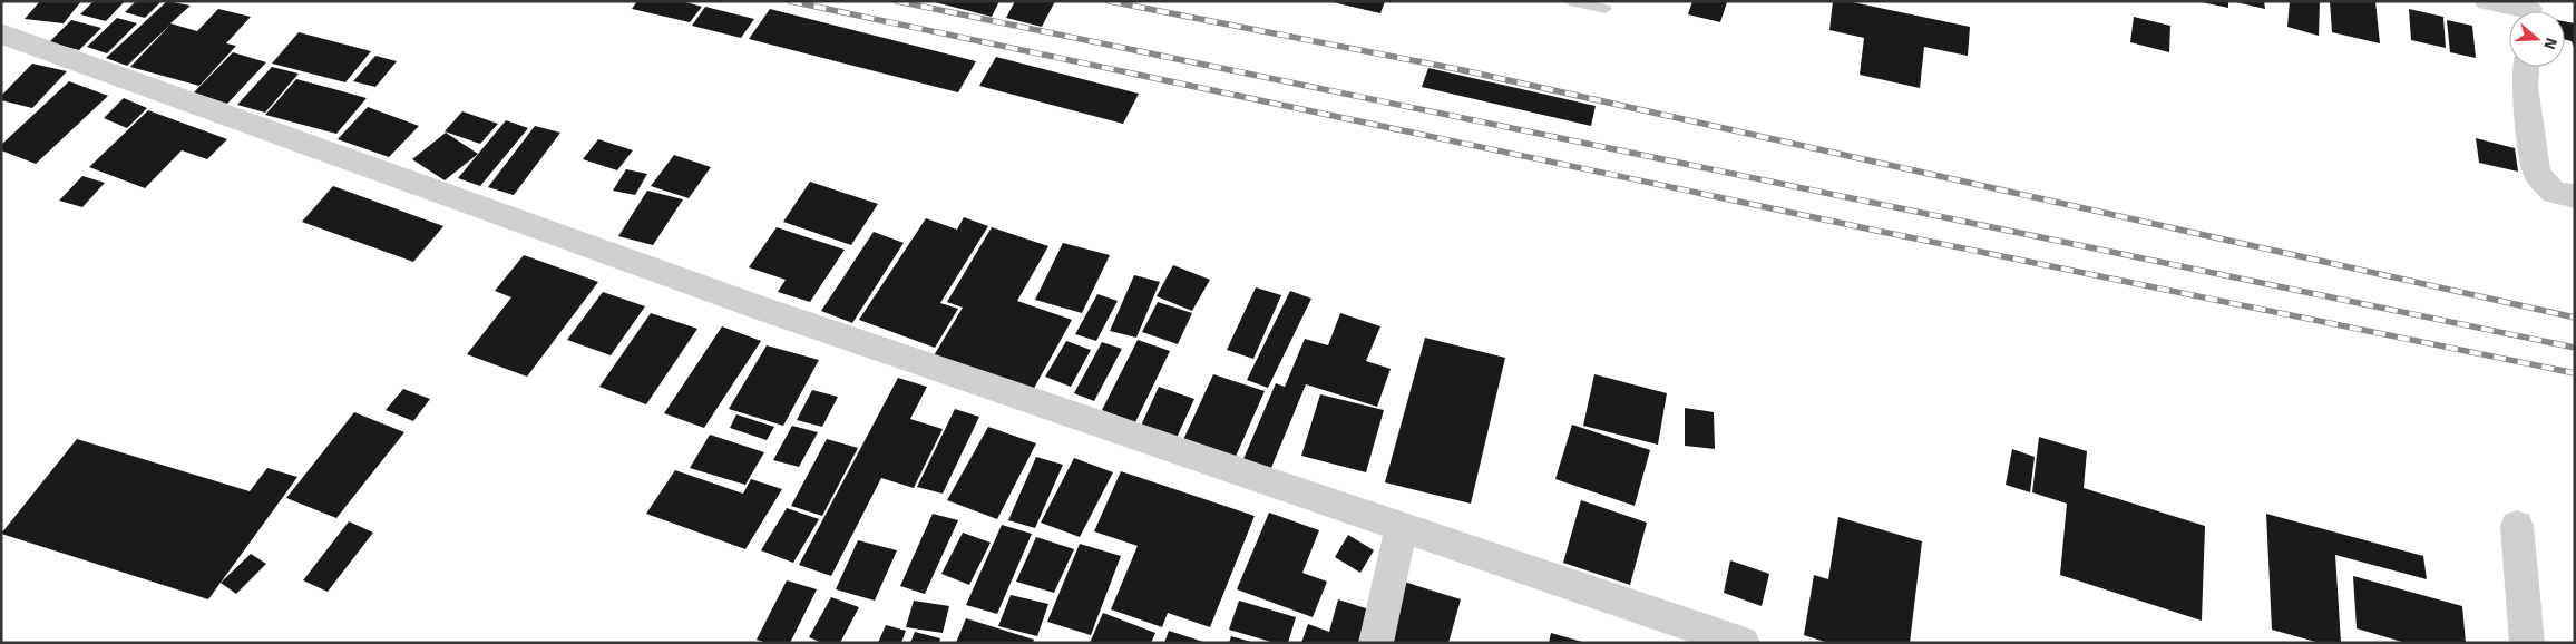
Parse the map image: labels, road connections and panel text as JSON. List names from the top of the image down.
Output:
{
  "north": "right"
}
